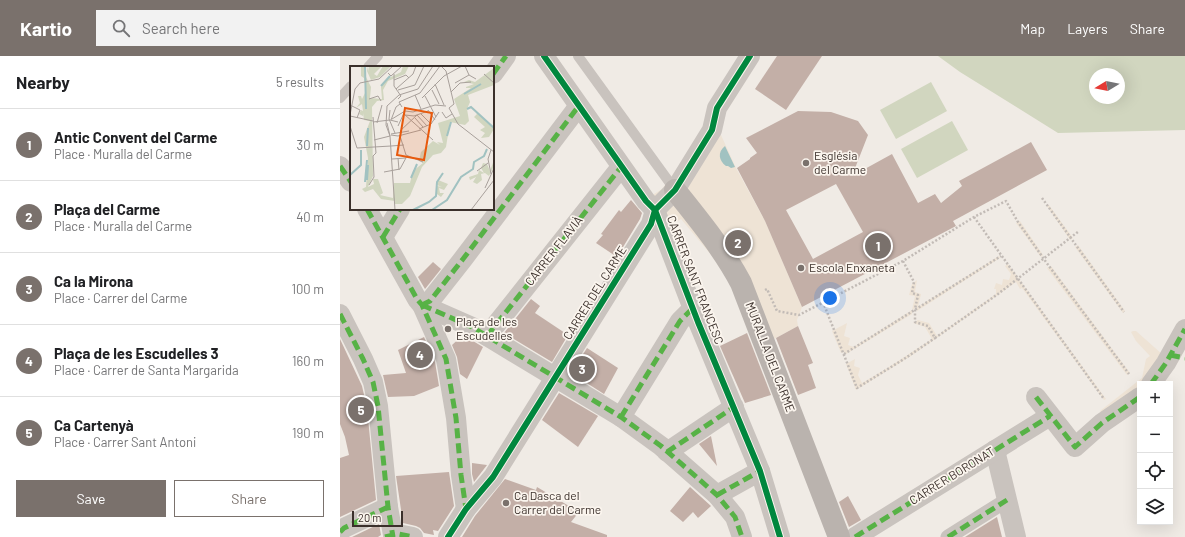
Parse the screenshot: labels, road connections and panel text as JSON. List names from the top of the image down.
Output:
{
  "streets": {
    "main road": ["MURALLA DEL CARME"],
    "street": [
      "CARRER FLAVIÀ",
      "CARRER SANT FRANCESC",
      "CARRER DEL CARME",
      "CARRER BORONAT"
    ]
  },
  "crossings": [
    ["CARRER FLAVIÀ", "CARRER SANT FRANCESC"],
    ["CARRER SANT FRANCESC", "CARRER DEL CARME"],
    ["CARRER DEL CARME", "MURALLA DEL CARME"]
  ],
  "places": [
    "Església del Carme",
    "Escola Enxaneta",
    "Plaça de les Escudelles",
    "Ca Dasca del Carrer del Carme"
  ],
  "scale_bar": "20 m",
  "north": "left",
  "page": {
    "header": "Kartio",
    "search": "Search here",
    "nav": ["Map", "Layers", "Share"],
    "heading": ["Nearby", "5 results"],
    "list": [
      {
        "mark": "1",
        "name": "Antic Convent del Carme",
        "note": "Place · Muralla del Carme",
        "value": "30 m"
      },
      {
        "mark": "2",
        "name": "Plaça del Carme",
        "note": "Place · Muralla del Carme",
        "value": "40 m"
      },
      {
        "mark": "3",
        "name": "Ca la Mirona",
        "note": "Place · Carrer del Carme",
        "value": "100 m"
      },
      {
        "mark": "4",
        "name": "Plaça de les Escudelles 3",
        "note": "Place · Carrer de Santa Margarida",
        "value": "160 m"
      },
      {
        "mark": "5",
        "name": "Ca Cartenyà",
        "note": "Place · Carrer Sant Antoni",
        "value": "190 m"
      }
    ],
    "pins": [
      "2",
      "1",
      "4",
      "3",
      "5"
    ],
    "map_buttons": ["+", "−"],
    "buttons": ["Save", "Share"],
    "scale": "20 m"
  }
}
